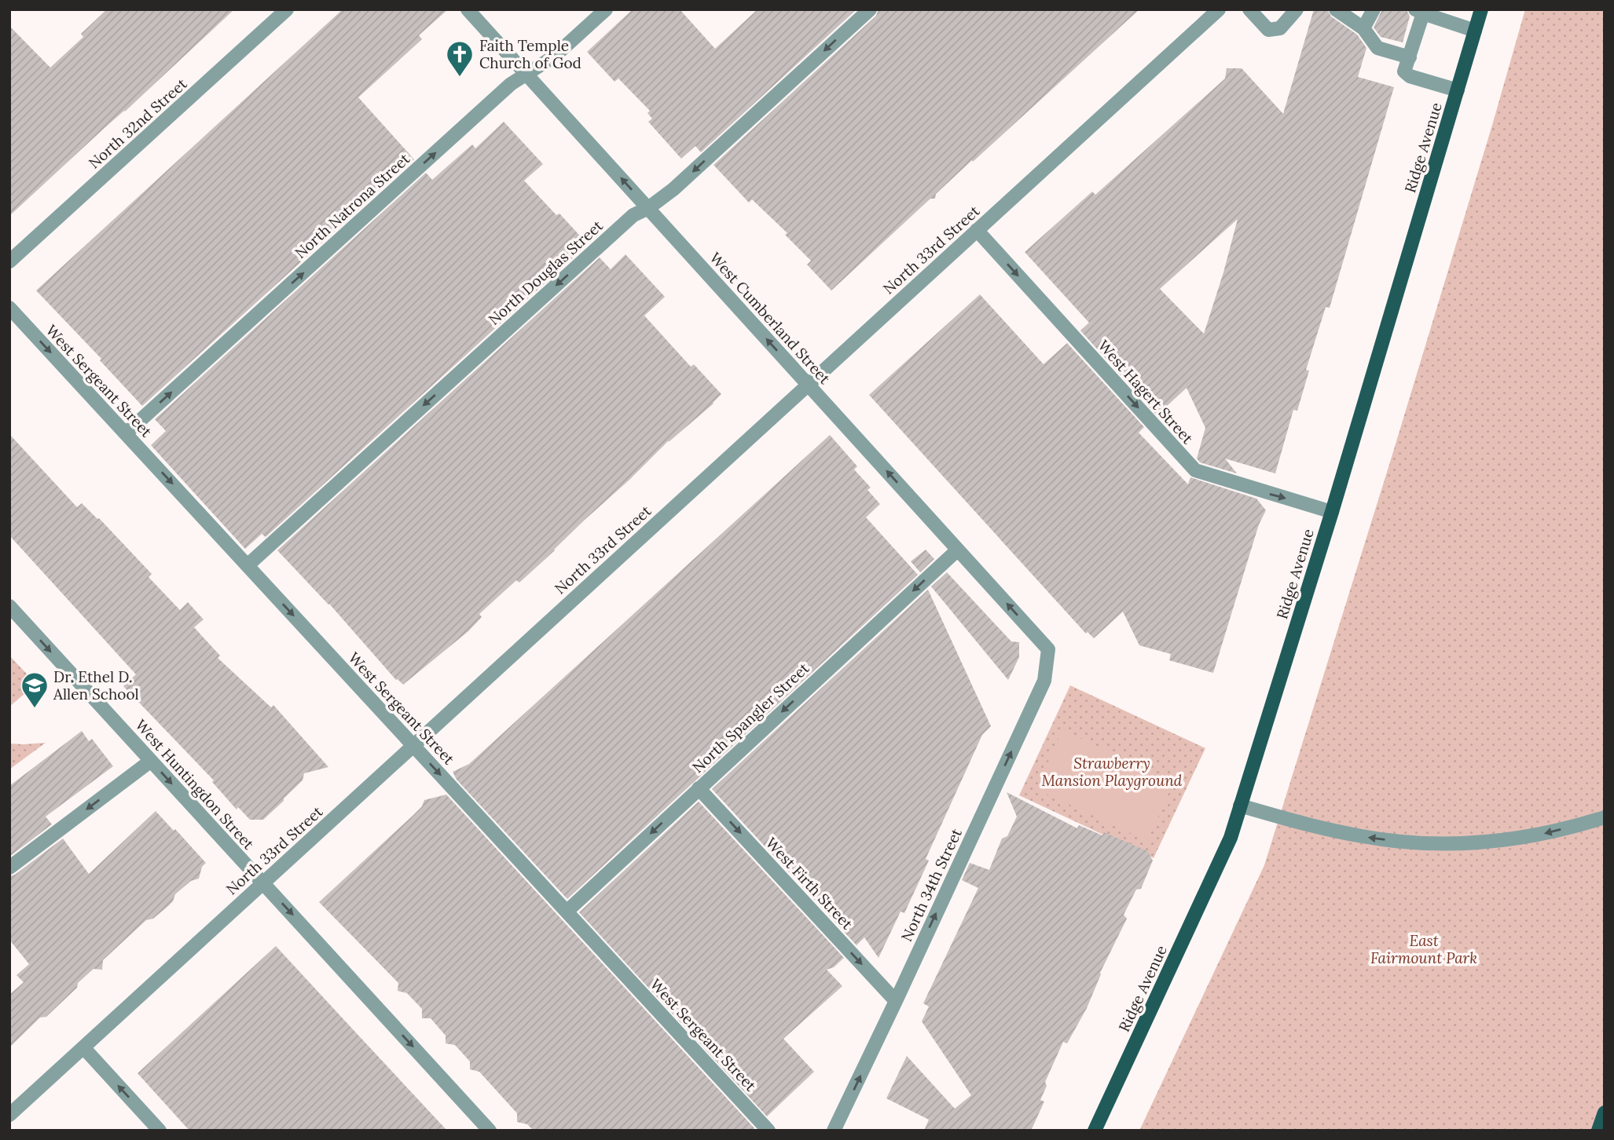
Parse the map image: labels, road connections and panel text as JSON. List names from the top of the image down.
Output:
{
  "streets": {
    "main road": ["Ridge Avenue"],
    "street": [
      "North 32nd Street",
      "North Natrona Street",
      "North 33rd Street",
      "North Douglas Street",
      "West Cumberland Street",
      "West Sergeant Street",
      "West Hagert Street",
      "North Spangler Street",
      "West Huntingdon Street",
      "West Firth Street",
      "North 34th Street"
    ]
  },
  "crossings": [
    ["Ridge Avenue", "West Hagert Street"],
    ["North Natrona Street", "West Cumberland Street"],
    ["North Natrona Street", "West Sergeant Street"],
    ["North 33rd Street", "West Cumberland Street"],
    ["North 33rd Street", "West Sergeant Street"],
    ["North 33rd Street", "West Hagert Street"],
    ["North 33rd Street", "West Huntingdon Street"],
    ["North Douglas Street", "West Cumberland Street"],
    ["North Douglas Street", "West Sergeant Street"],
    ["West Cumberland Street", "North Spangler Street"],
    ["West Cumberland Street", "North 34th Street"],
    ["West Sergeant Street", "North Spangler Street"],
    ["North Spangler Street", "West Firth Street"],
    ["West Firth Street", "North 34th Street"]
  ],
  "one_way": [
    "North Natrona Street",
    "North Douglas Street",
    "West Cumberland Street",
    "West Sergeant Street",
    "West Hagert Street",
    "North Spangler Street",
    "West Huntingdon Street",
    "West Firth Street",
    "North 34th Street"
  ],
  "parks": ["Strawberry Mansion Playground", "East Fairmount Park"],
  "places": {
    "church": ["Faith Temple Church of God"],
    "school or university": ["Dr. Ethel D. Allen School"]
  }
}
